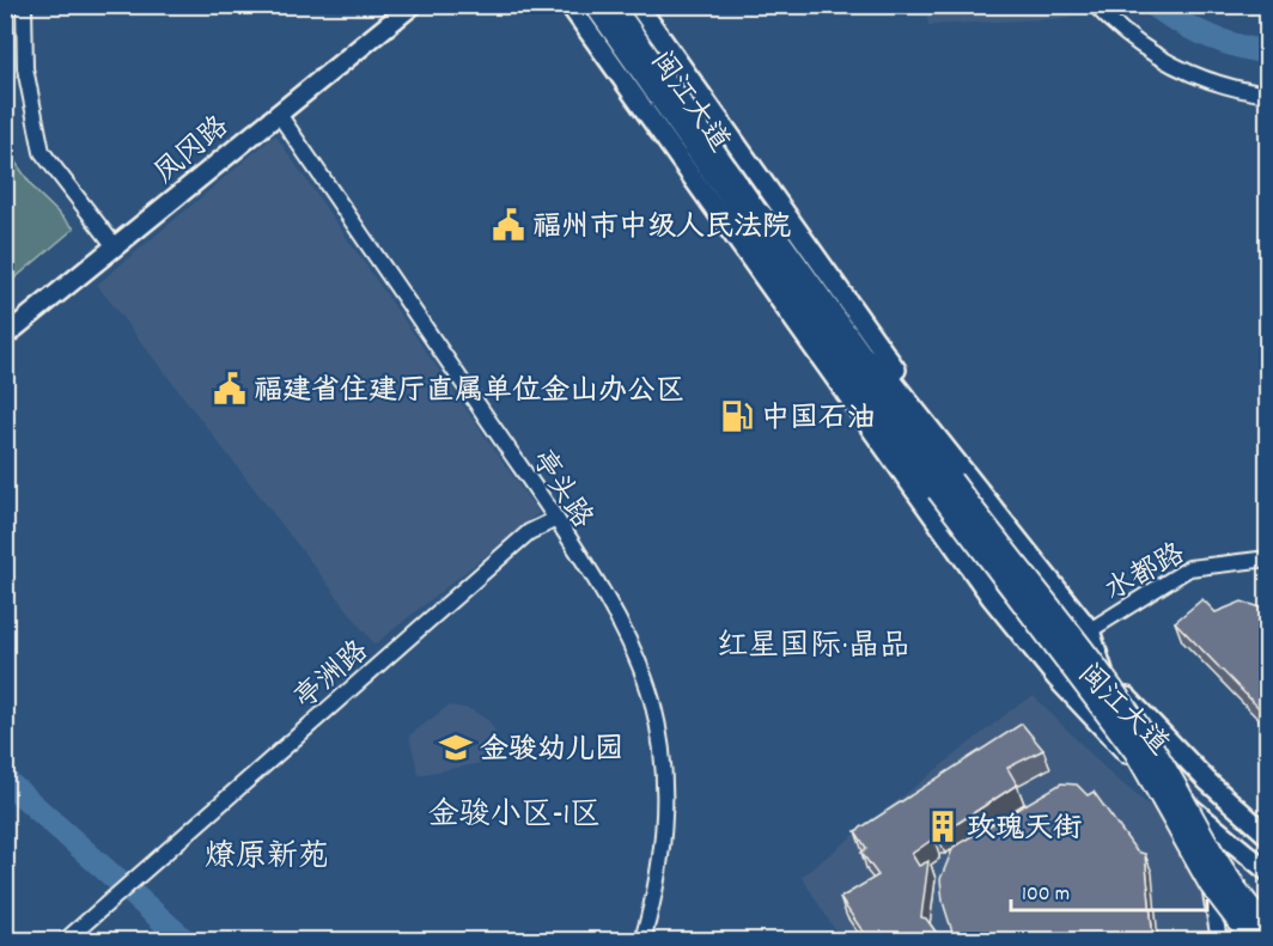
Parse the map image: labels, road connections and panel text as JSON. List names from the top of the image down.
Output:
{
  "streets": {
    "main road": ["闽江大道", "凤冈路"],
    "street": ["亭头路", "水都路", "亭洲路"]
  },
  "crossings": [
    ["闽江大道", "水都路"],
    ["凤冈路", "亭头路"],
    ["亭头路", "亭洲路"]
  ],
  "districts": ["红星国际·晶品", "金骏小区-1区", "燎原新苑"],
  "places": {
    "public building": ["福州市中级人民法院", "福建省住建厅直属单位金山办公区"],
    "fuel station": ["中国石油"],
    "school or university": ["金骏幼儿园"],
    "building": ["玫瑰天街"]
  },
  "scale_bar": "100 m"
}
